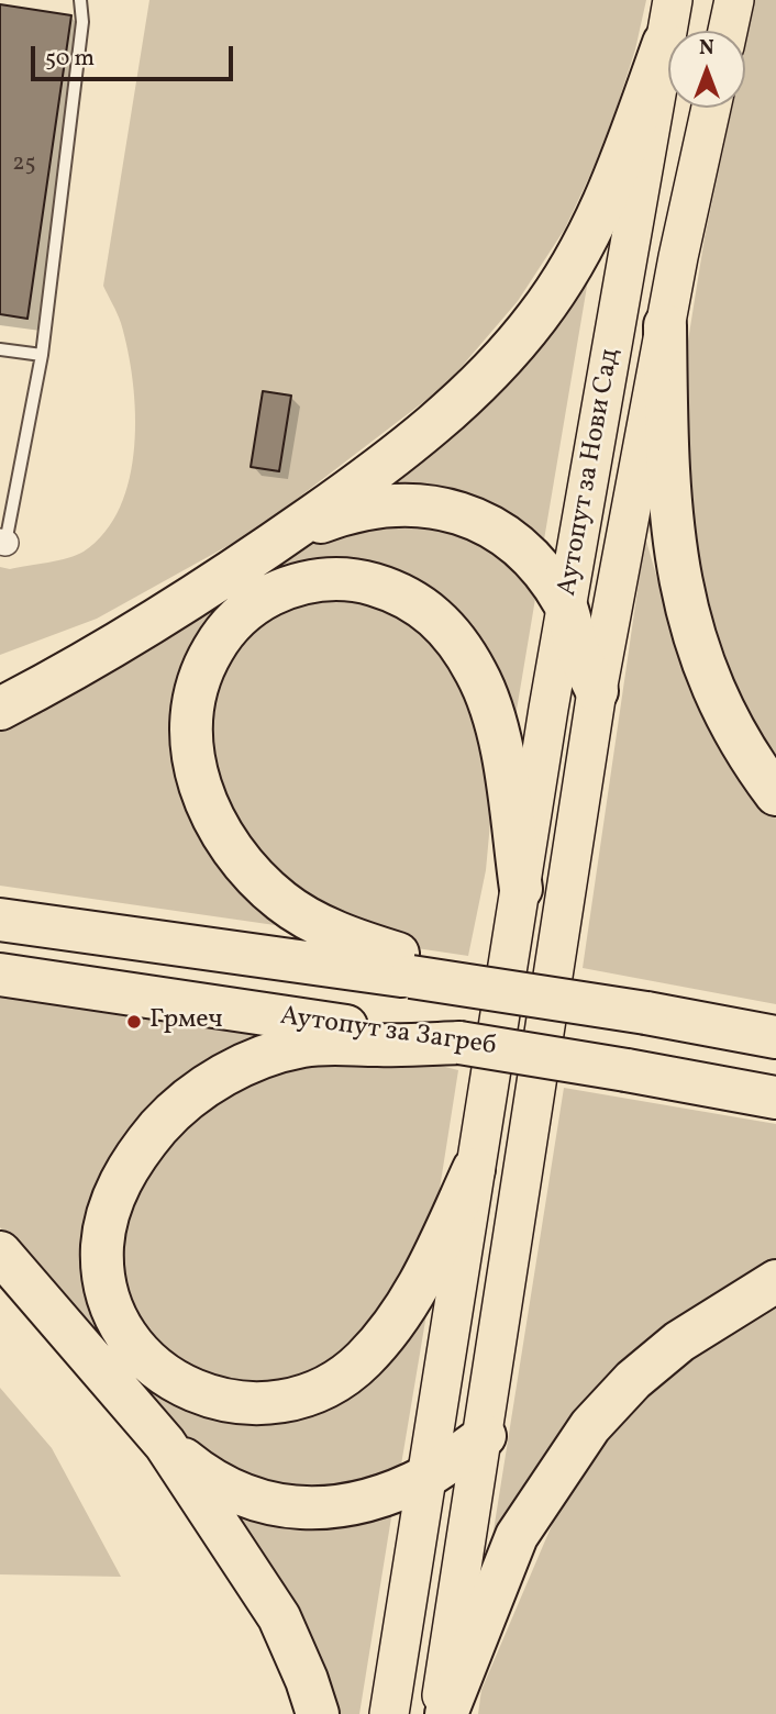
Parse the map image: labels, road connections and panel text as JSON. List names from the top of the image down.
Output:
{
  "streets": {
    "highway": ["Аутопут за Загреб"],
    "main road": ["Аутопут за Нови Сад"]
  },
  "places": ["Грмеч"],
  "house_numbers": ["25"],
  "scale_bar": "50 m",
  "north": "top"
}
